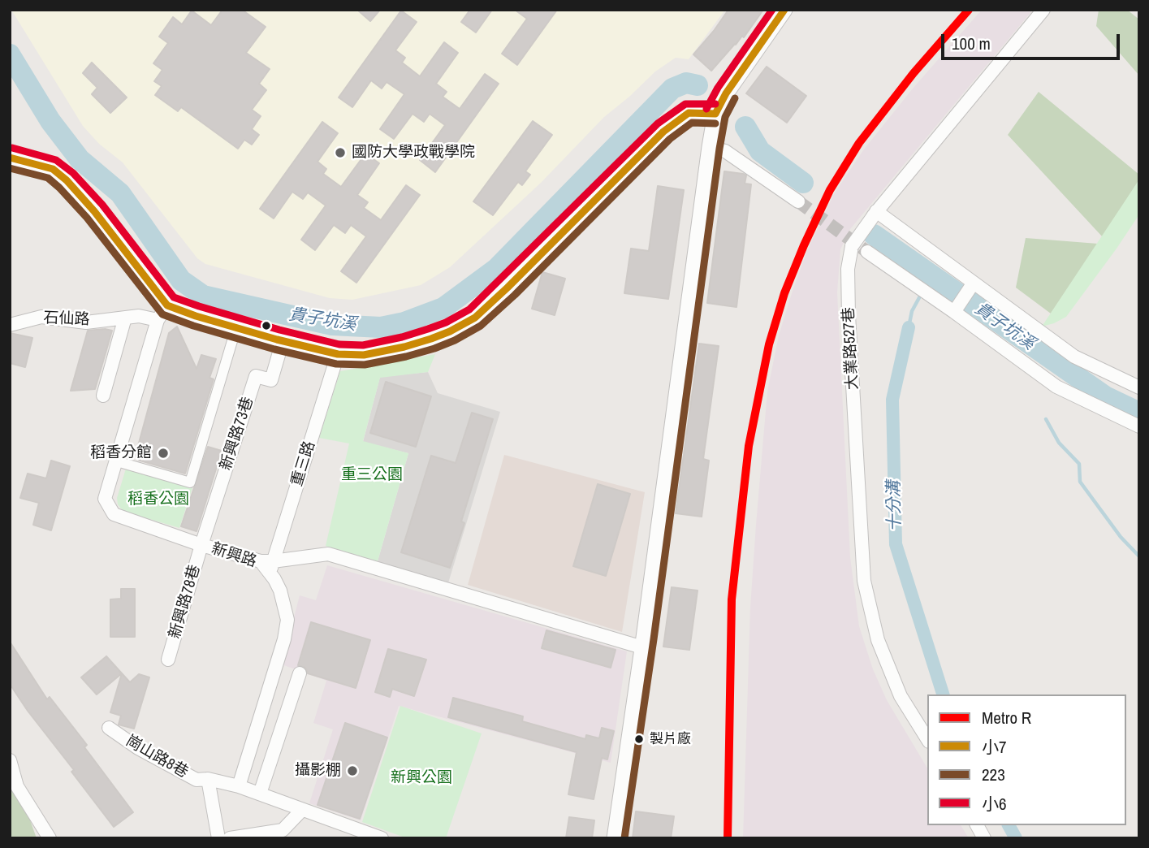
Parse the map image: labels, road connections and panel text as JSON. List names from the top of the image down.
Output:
{
  "streets": {
    "street": [
      "石仙路",
      "大業路527巷",
      "新興路73巷",
      "重三路",
      "新興路",
      "新興路78巷",
      "崗山路8巷"
    ]
  },
  "crossings": [
    ["石仙路", "新興路"],
    ["新興路73巷", "新興路"],
    ["新興路73巷", "新興路78巷"],
    ["重三路", "新興路"],
    ["新興路", "新興路78巷"],
    ["新興路", "崗山路8巷"]
  ],
  "water": ["貴子坑溪", "十分溝"],
  "parks": ["重三公園", "稻香公園", "新興公園"],
  "places": [
    "國防大學政戰學院",
    "稻香分館",
    "製片廠",
    "攝影棚"
  ],
  "lines": [
    "metro line R",
    "transit line 小7",
    "transit line 小6",
    "transit line 223"
  ],
  "legend": [
    "Metro R",
    "小7",
    "223",
    "小6"
  ],
  "scale_bar": "100 m"
}
